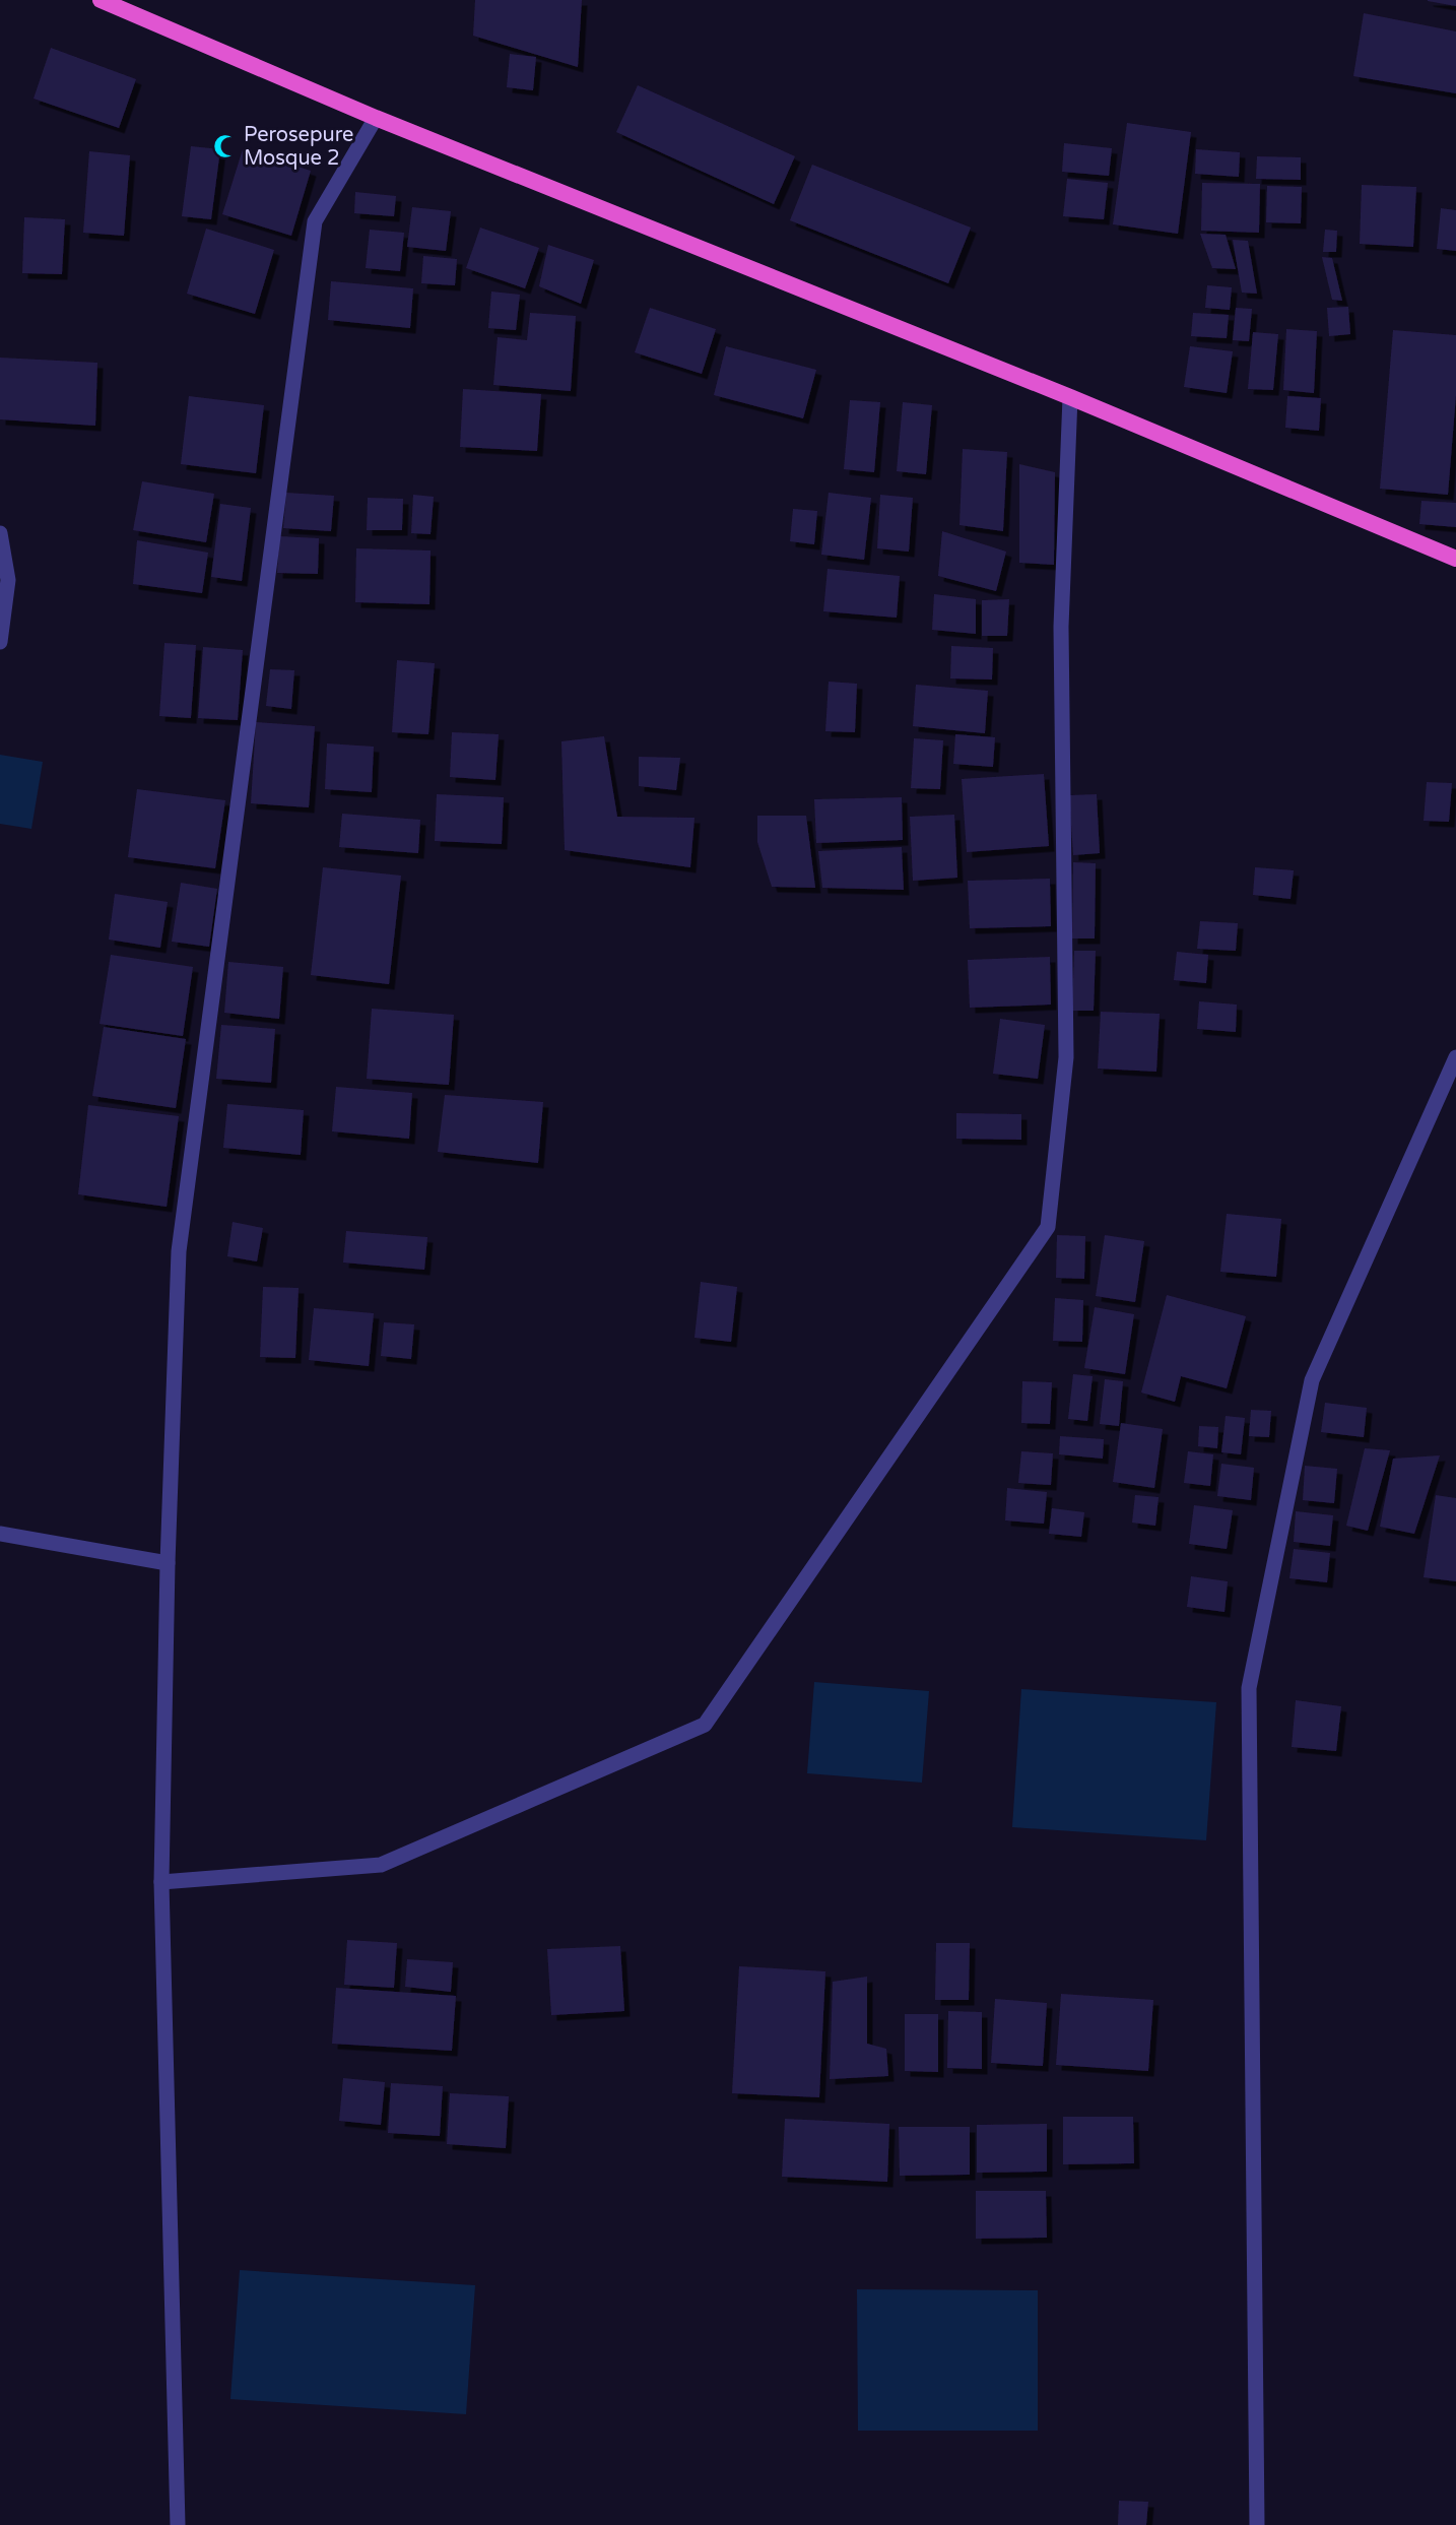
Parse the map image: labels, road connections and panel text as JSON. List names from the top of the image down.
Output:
{
  "places": {
    "mosque": ["Perosepure Mosque 2"]
  }
}
